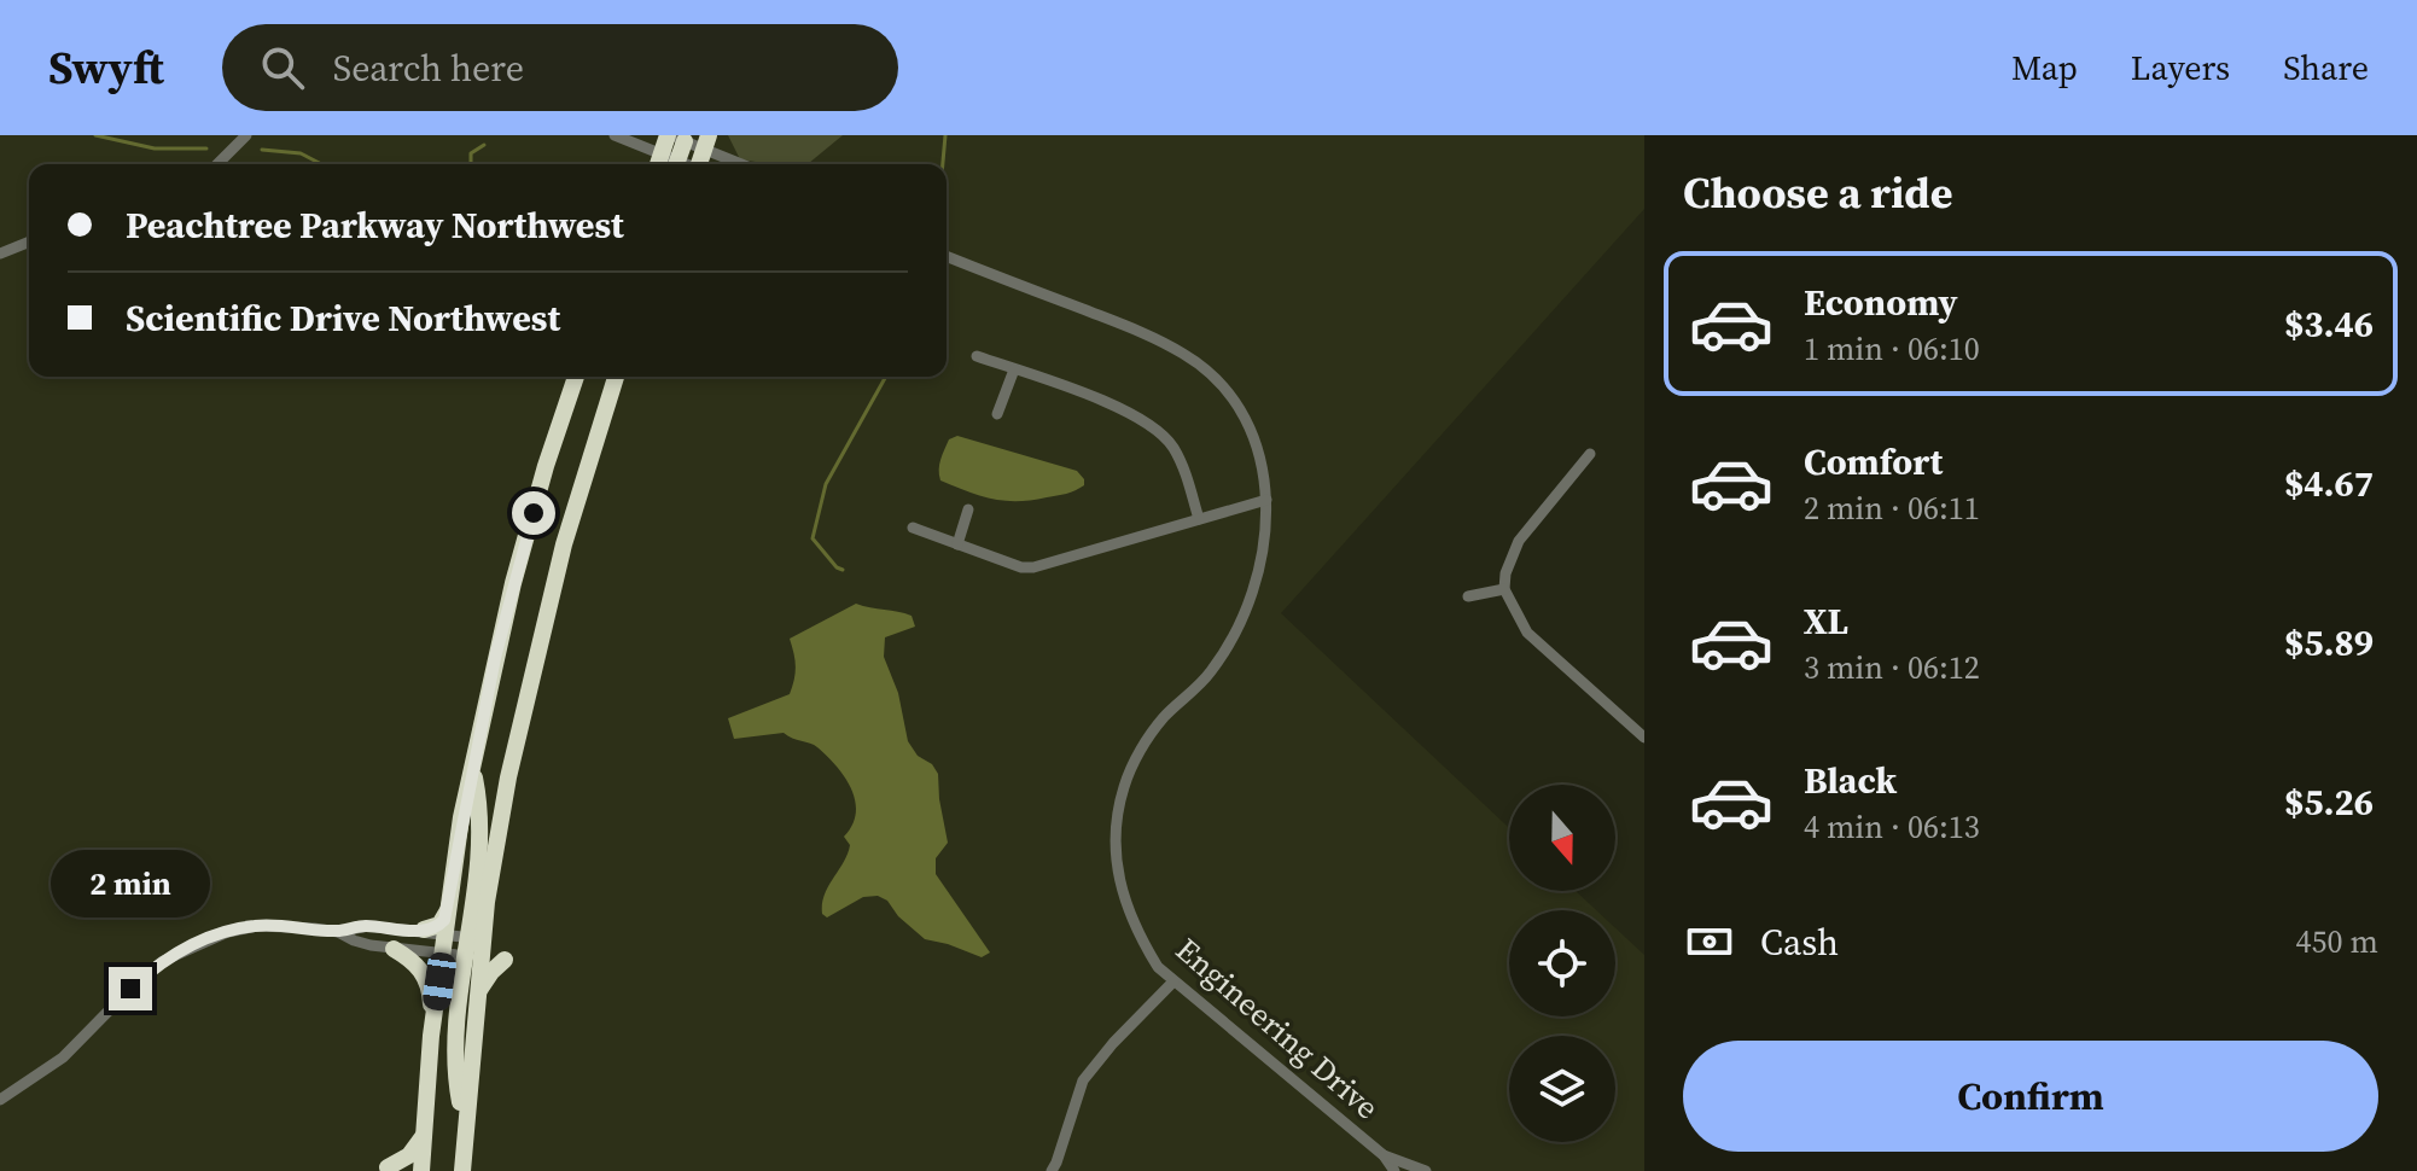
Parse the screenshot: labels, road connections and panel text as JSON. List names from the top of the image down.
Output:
{
  "streets": {
    "street": ["Engineering Drive"]
  },
  "north": "bottom",
  "page": {
    "header": "Swyft",
    "search": "Search here",
    "nav": ["Map", "Layers", "Share"],
    "heading": "Choose a ride",
    "banner": ["Peachtree Parkway Northwest", "Scientific Drive Northwest"],
    "list": [
      {
        "name": "Economy",
        "note": "1 min · 06:10",
        "value": "$3.46"
      },
      {
        "name": "Comfort",
        "note": "2 min · 06:11",
        "value": "$4.67"
      },
      {
        "name": "XL",
        "note": "3 min · 06:12",
        "value": "$5.89"
      },
      {
        "name": "Black",
        "note": "4 min · 06:13",
        "value": "$5.26"
      }
    ],
    "bubble": "2 min",
    "pay": ["Cash", "450 m"],
    "buttons": "Confirm"
  }
}
